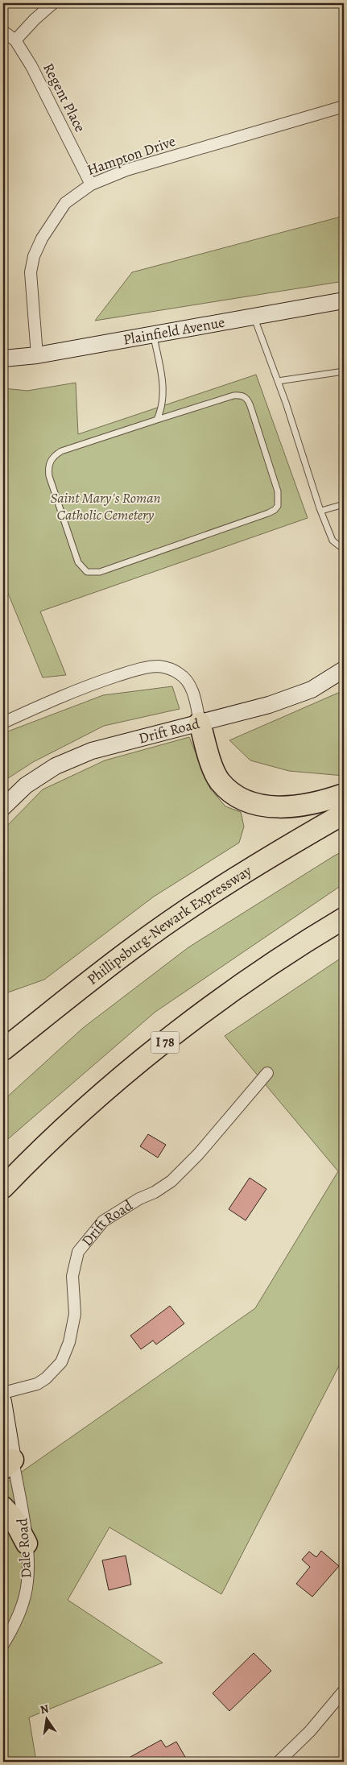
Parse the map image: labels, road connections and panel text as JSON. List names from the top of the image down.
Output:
{
  "streets": {
    "highway": ["Phillipsburg-Newark Expressway", "I 78"],
    "main road": ["Plainfield Avenue", "Drift Road", "Dale Road"],
    "street": ["Regent Place", "Hampton Drive"]
  },
  "crossings": [
    ["Regent Place", "Hampton Drive"],
    ["Hampton Drive", "Plainfield Avenue"]
  ],
  "parks": ["Saint Mary's Roman Catholic Cemetery"],
  "north": "top"
}
